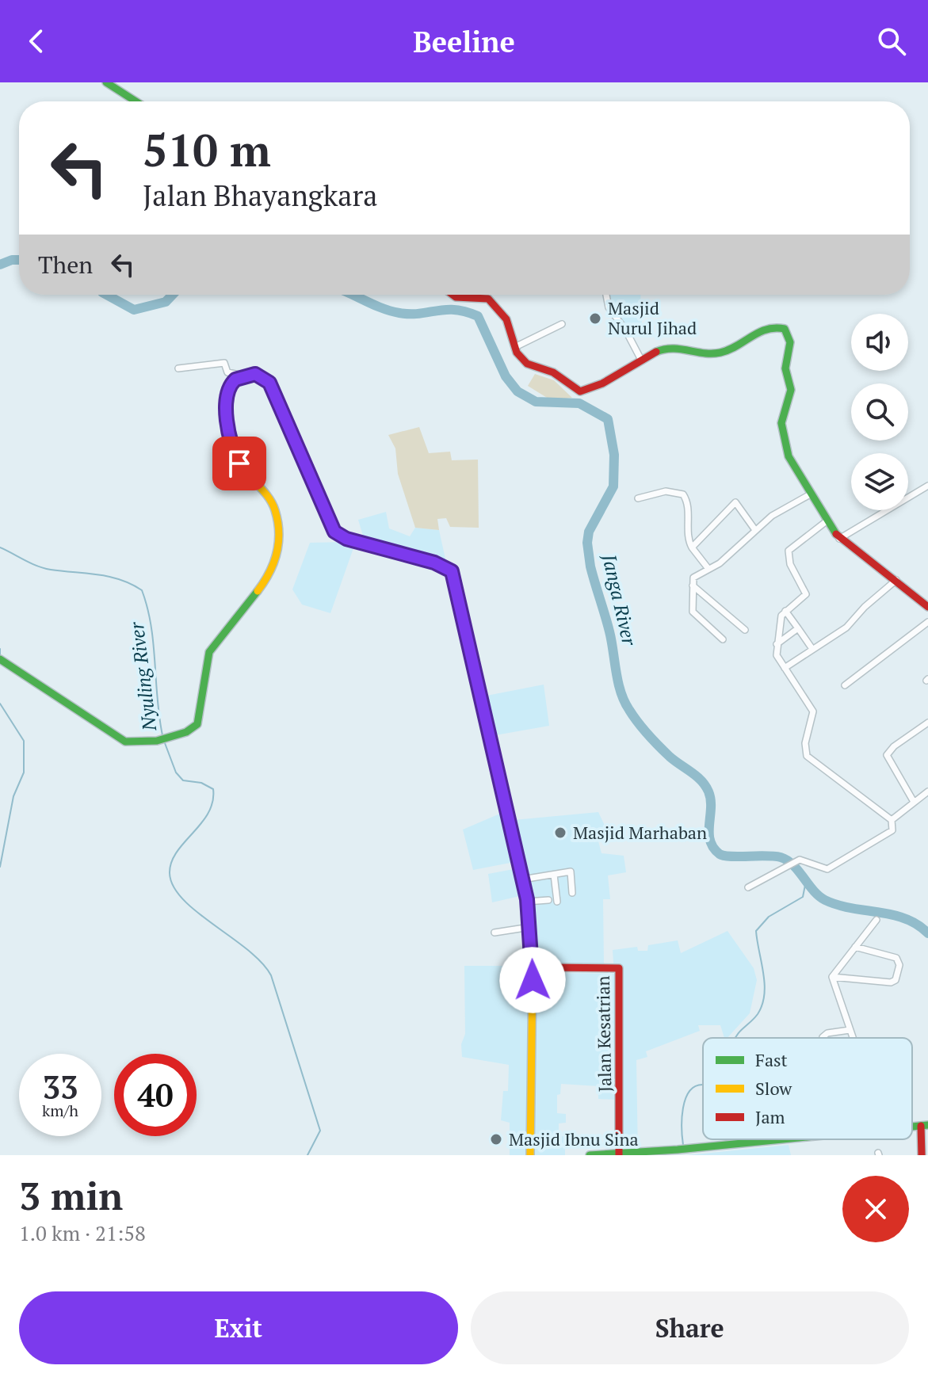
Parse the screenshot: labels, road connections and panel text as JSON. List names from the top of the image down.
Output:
{
  "streets": {
    "street": ["Jalan Kesatrian"]
  },
  "water": ["Janga River", "Nyuling River"],
  "places": ["Masjid Nurul Jihad", "Masjid Marhaban", "Masjid Ibnu Sina"],
  "legend": ["Fast", "Slow", "Jam"],
  "page": {
    "header": "Beeline",
    "turn": ["510 m", "Jalan Bhayangkara"],
    "then": "Then",
    "speed": "33 km/h",
    "limit": "40",
    "heading": ["3 min", "1.0 km · 21:58"],
    "buttons": ["Exit", "Share"]
  }
}
